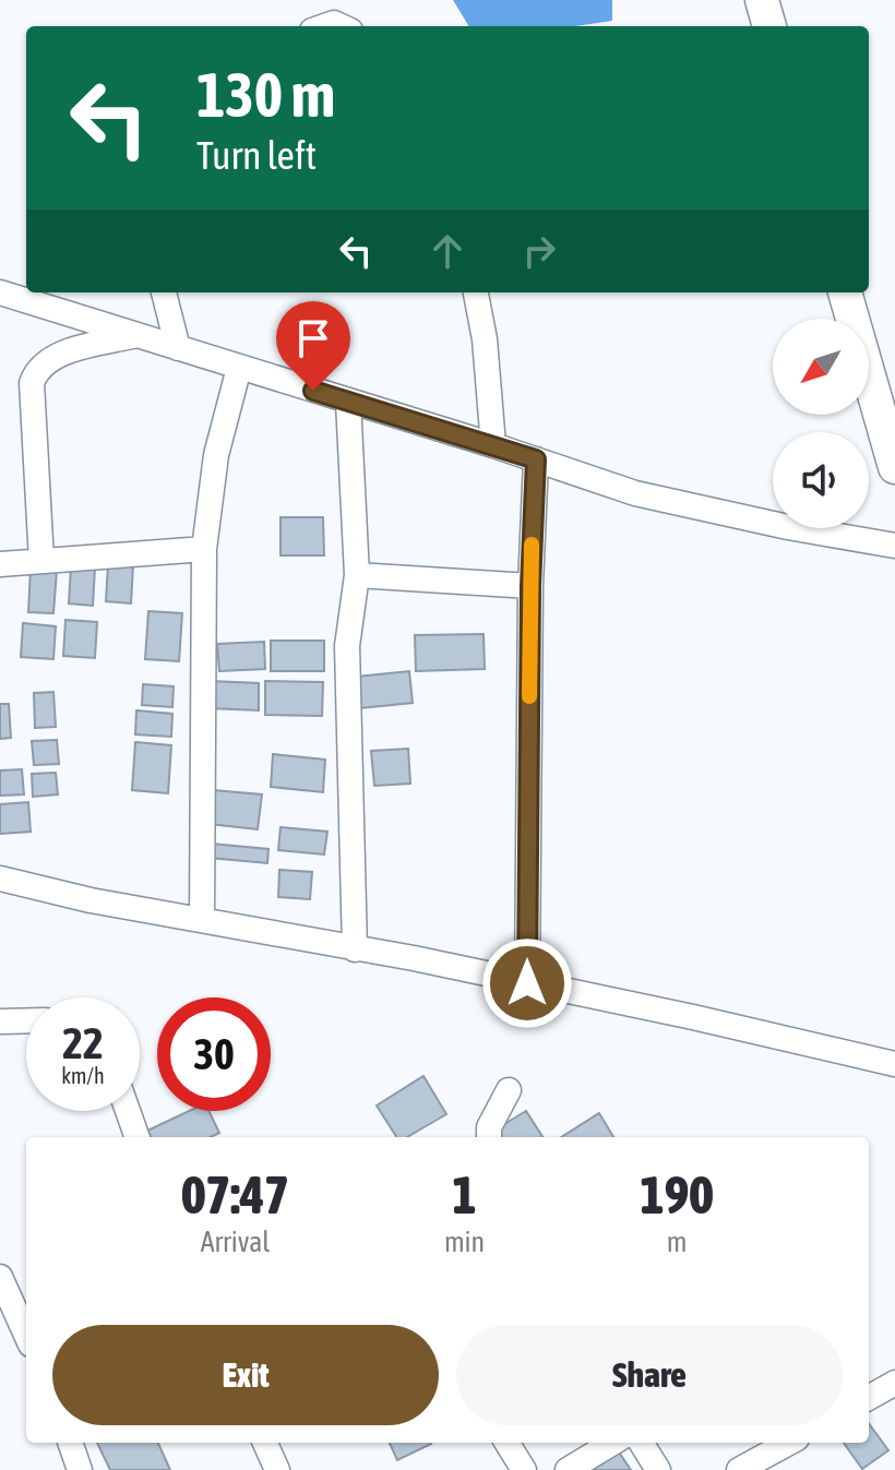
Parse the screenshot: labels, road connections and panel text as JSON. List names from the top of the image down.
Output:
{
  "north": "bottom left",
  "page": {
    "turn": ["130 m", "Turn left"],
    "speed": "22 km/h",
    "limit": "30",
    "eta": [
      "07:47",
      "Arrival",
      "1",
      "min",
      "190",
      "m"
    ],
    "buttons": ["Exit", "Share"]
  }
}
